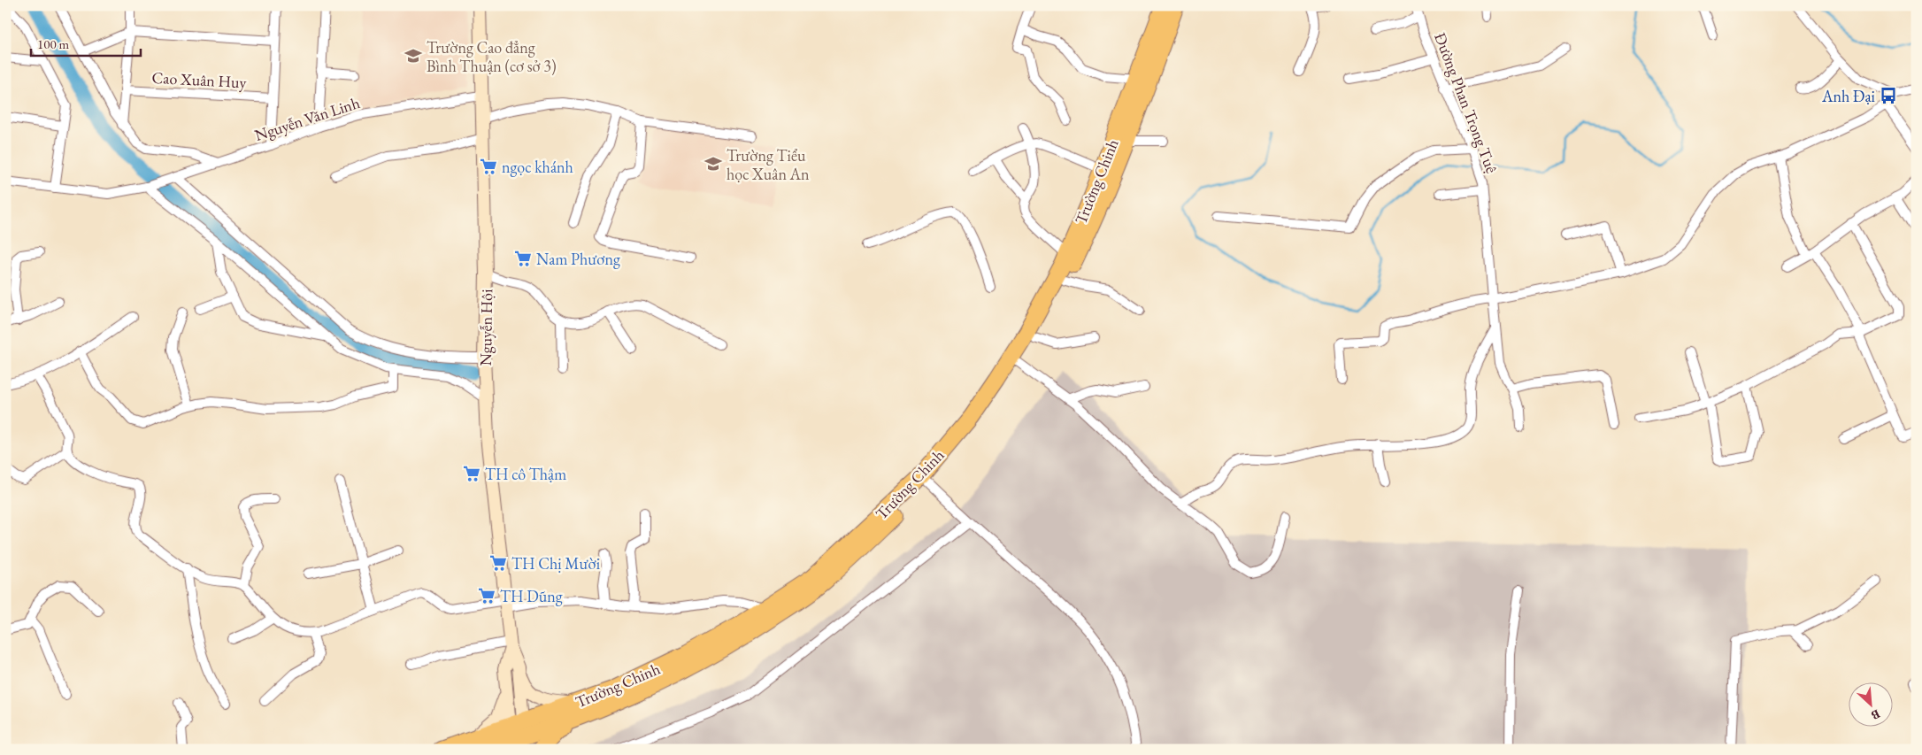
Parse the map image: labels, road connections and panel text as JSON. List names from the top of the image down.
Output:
{
  "streets": {
    "highway": ["Trường Chinh", "Nguyễn Hội"],
    "street": ["Cao Xuân Huy", "Đường Phan Trọng Tuệ", "Nguyễn Văn Linh"]
  },
  "crossings": [
    ["Nguyễn Văn Linh", "Nguyễn Hội"],
    ["Trường Chinh", "Nguyễn Hội"]
  ],
  "places": {
    "school or university": ["Trường Cao đẳng Bình Thuận (cơ sở 3)", "Trường Tiểu học Xuân An"],
    "bus stop": ["Anh Đại"],
    "supermarket": [
      "ngọc khánh",
      "Nam Phương",
      "TH cô Thậm",
      "TH Chị Mười",
      "TH Dũng"
    ]
  },
  "scale_bar": "100 m",
  "north": "bottom right"
}
